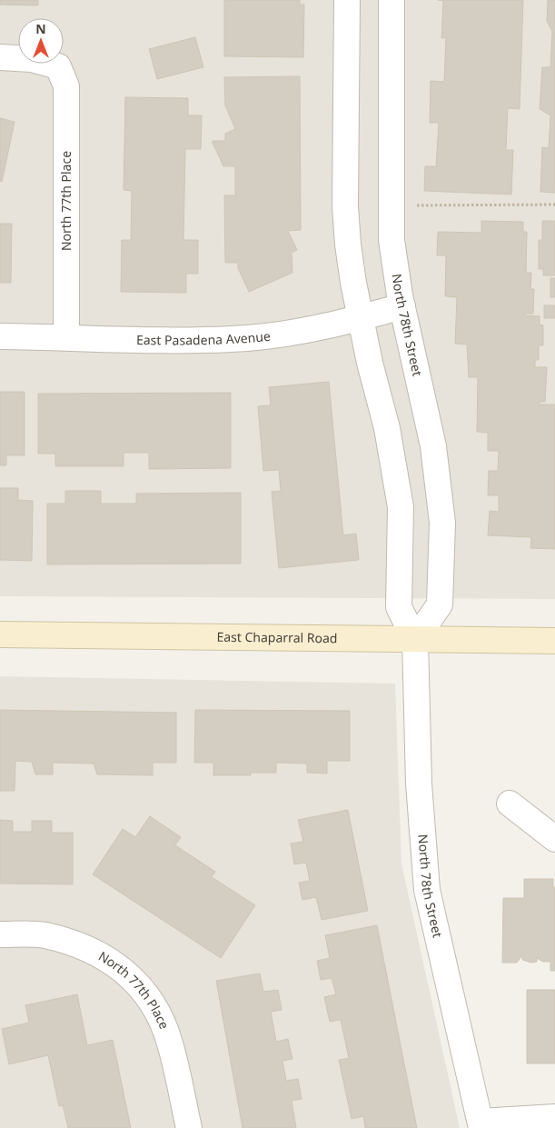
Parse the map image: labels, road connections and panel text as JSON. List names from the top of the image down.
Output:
{
  "streets": {
    "main road": ["East Chaparral Road"],
    "street": ["North 77th Place", "North 78th Street", "East Pasadena Avenue"]
  },
  "crossings": [
    ["North 77th Place", "East Pasadena Avenue"],
    ["North 78th Street", "East Pasadena Avenue"],
    ["North 78th Street", "East Chaparral Road"]
  ],
  "north": "top"
}
